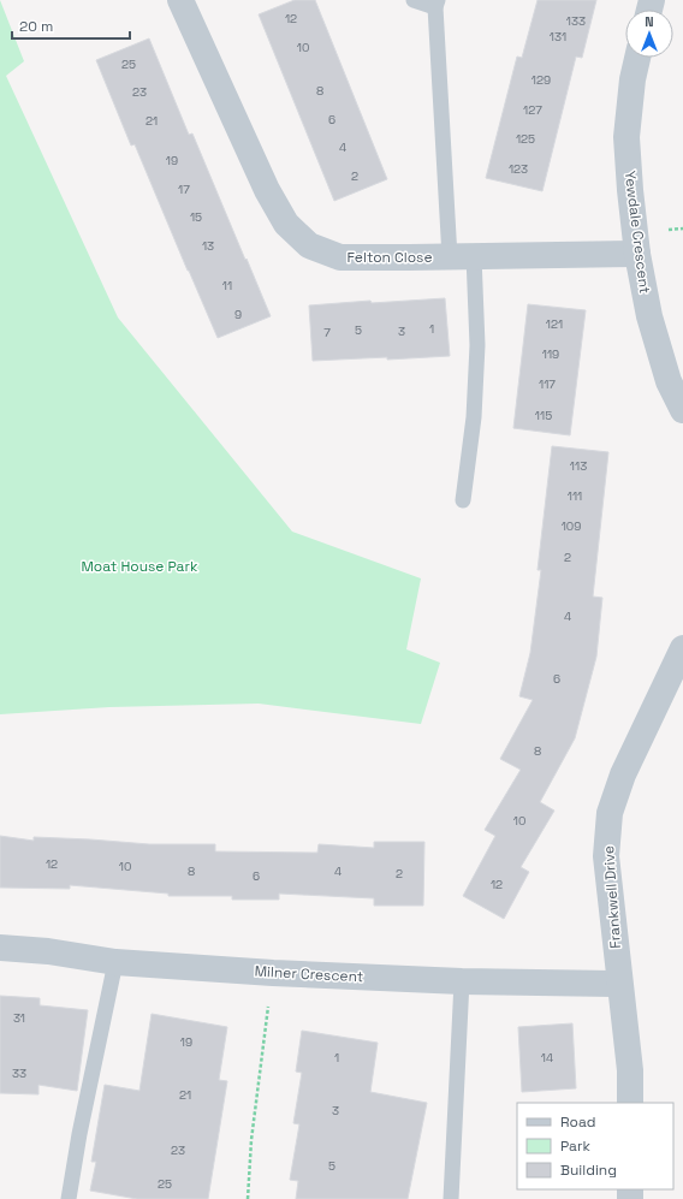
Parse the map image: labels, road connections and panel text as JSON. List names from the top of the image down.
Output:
{
  "streets": {
    "street": [
      "Yewdale Crescent",
      "Felton Close",
      "Frankwell Drive",
      "Milner Crescent"
    ]
  },
  "crossings": [
    ["Yewdale Crescent", "Felton Close"],
    ["Frankwell Drive", "Milner Crescent"]
  ],
  "parks": ["Moat House Park"],
  "house_numbers": [
    "12",
    "133",
    "131",
    "10",
    "25",
    "129",
    "8",
    "23",
    "127",
    "6",
    "21",
    "125",
    "4",
    "19",
    "123",
    "2",
    "17",
    "15",
    "13",
    "11",
    "9",
    "121",
    "1",
    "5",
    "3",
    "7",
    "119",
    "117",
    "115",
    "113",
    "111",
    "109",
    "2",
    "4",
    "6",
    "8",
    "10",
    "12",
    "10",
    "8",
    "4",
    "2",
    "6",
    "12",
    "31",
    "19",
    "1",
    "14",
    "33",
    "21",
    "3",
    "23",
    "5",
    "25"
  ],
  "legend": ["Road", "Park", "Building"],
  "scale_bar": "20 m",
  "north": "top"
}
